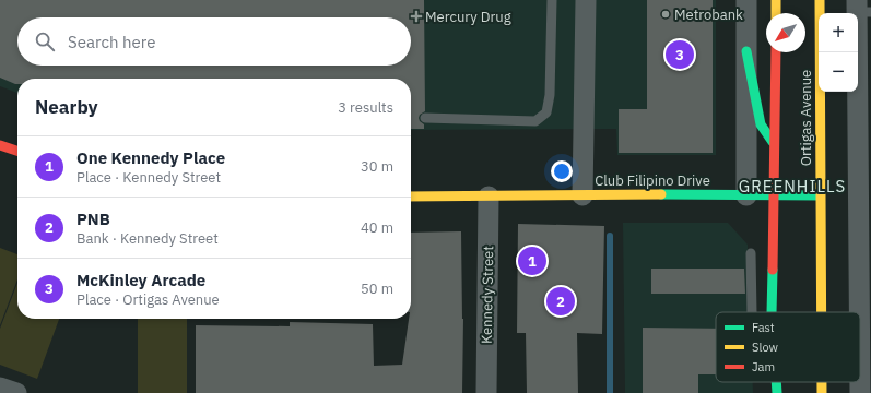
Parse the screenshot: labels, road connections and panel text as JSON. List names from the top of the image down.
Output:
{
  "streets": {
    "main road": ["Ortigas Avenue", "Club Filipino Drive"],
    "street": ["Kennedy Street"]
  },
  "crossings": [
    ["Ortigas Avenue", "Club Filipino Drive"],
    ["Club Filipino Drive", "Kennedy Street"]
  ],
  "districts": ["GREENHILLS"],
  "places": {
    "other": ["Metrobank"],
    "health": ["Mercury Drug"]
  },
  "legend": ["Fast", "Slow", "Jam"],
  "north": "bottom left",
  "page": {
    "map_buttons": ["+", "−"],
    "search": "Search here",
    "pins": ["3", "1", "2"],
    "heading": ["Nearby", "3 results"],
    "list": [
      {
        "mark": "1",
        "name": "One Kennedy Place",
        "note": "Place · Kennedy Street",
        "value": "30 m"
      },
      {
        "mark": "2",
        "name": "PNB",
        "note": "Bank · Kennedy Street",
        "value": "40 m"
      },
      {
        "mark": "3",
        "name": "McKinley Arcade",
        "note": "Place · Ortigas Avenue",
        "value": "50 m"
      }
    ]
  }
}
